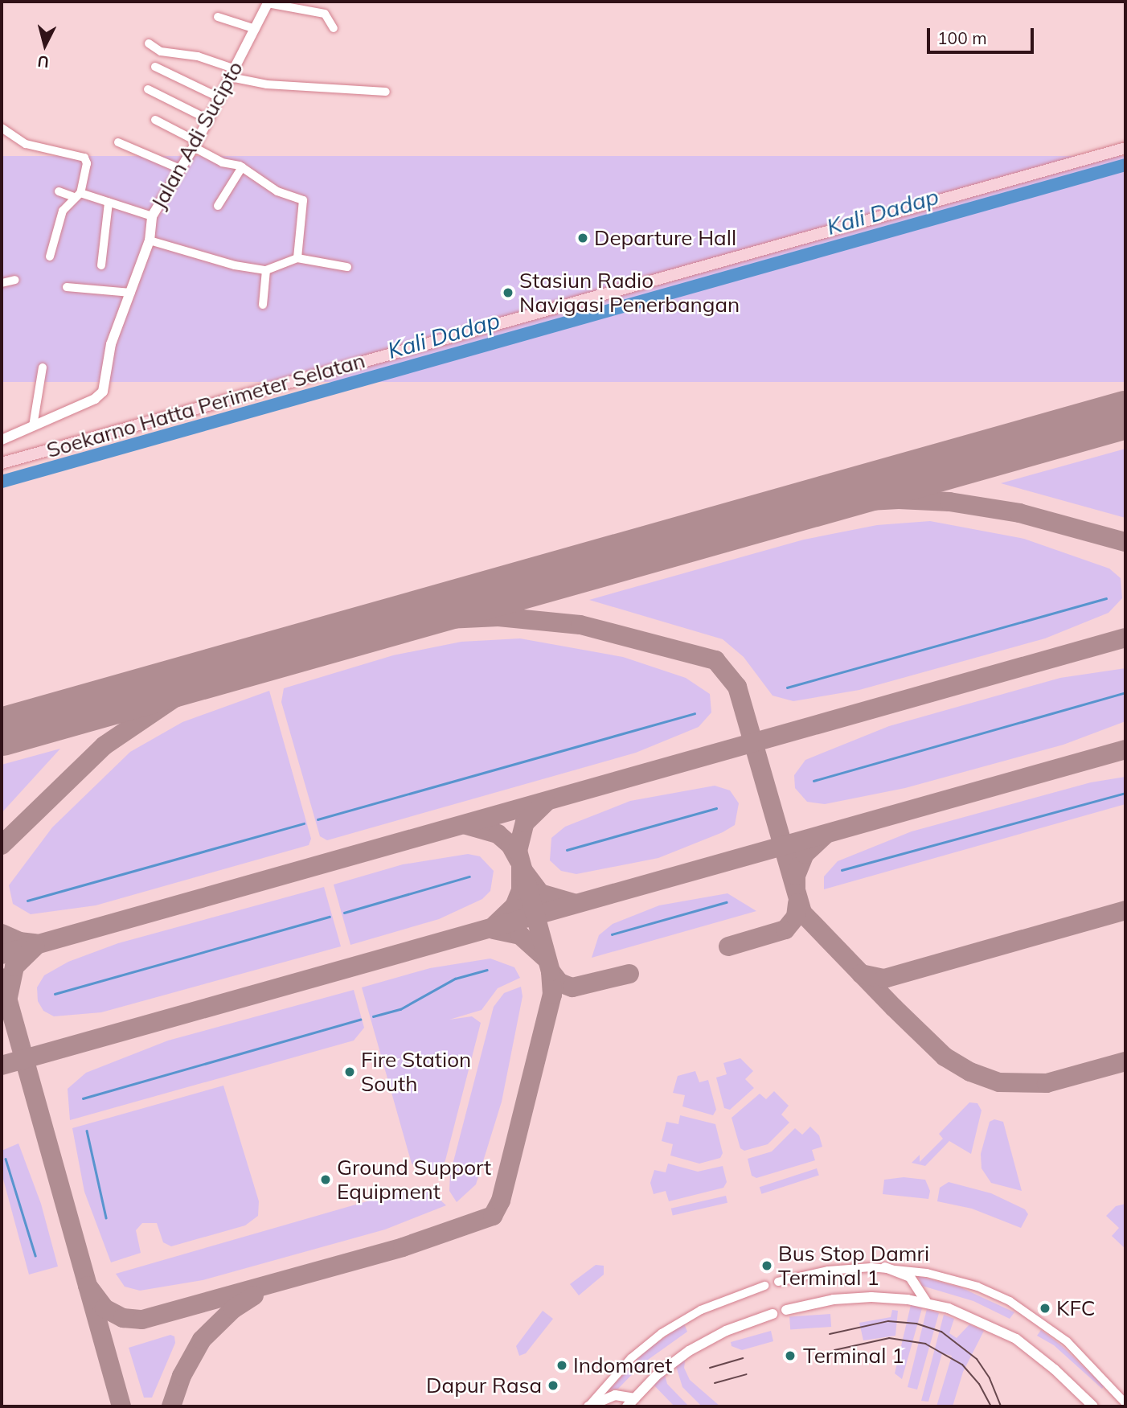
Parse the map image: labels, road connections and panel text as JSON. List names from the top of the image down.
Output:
{
  "streets": {
    "main road": ["Soekarno Hatta Perimeter Selatan"],
    "street": ["Jalan Adi Sucipto"]
  },
  "water": ["Kali Dadap"],
  "places": [
    "Departure Hall",
    "Stasiun Radio Navigasi Penerbangan",
    "Fire Station South",
    "Ground Support Equipment",
    "Bus Stop Damri Terminal 1",
    "KFC",
    "Terminal 1",
    "Indomaret",
    "Dapur Rasa"
  ],
  "scale_bar": "100 m",
  "north": "bottom"
}
